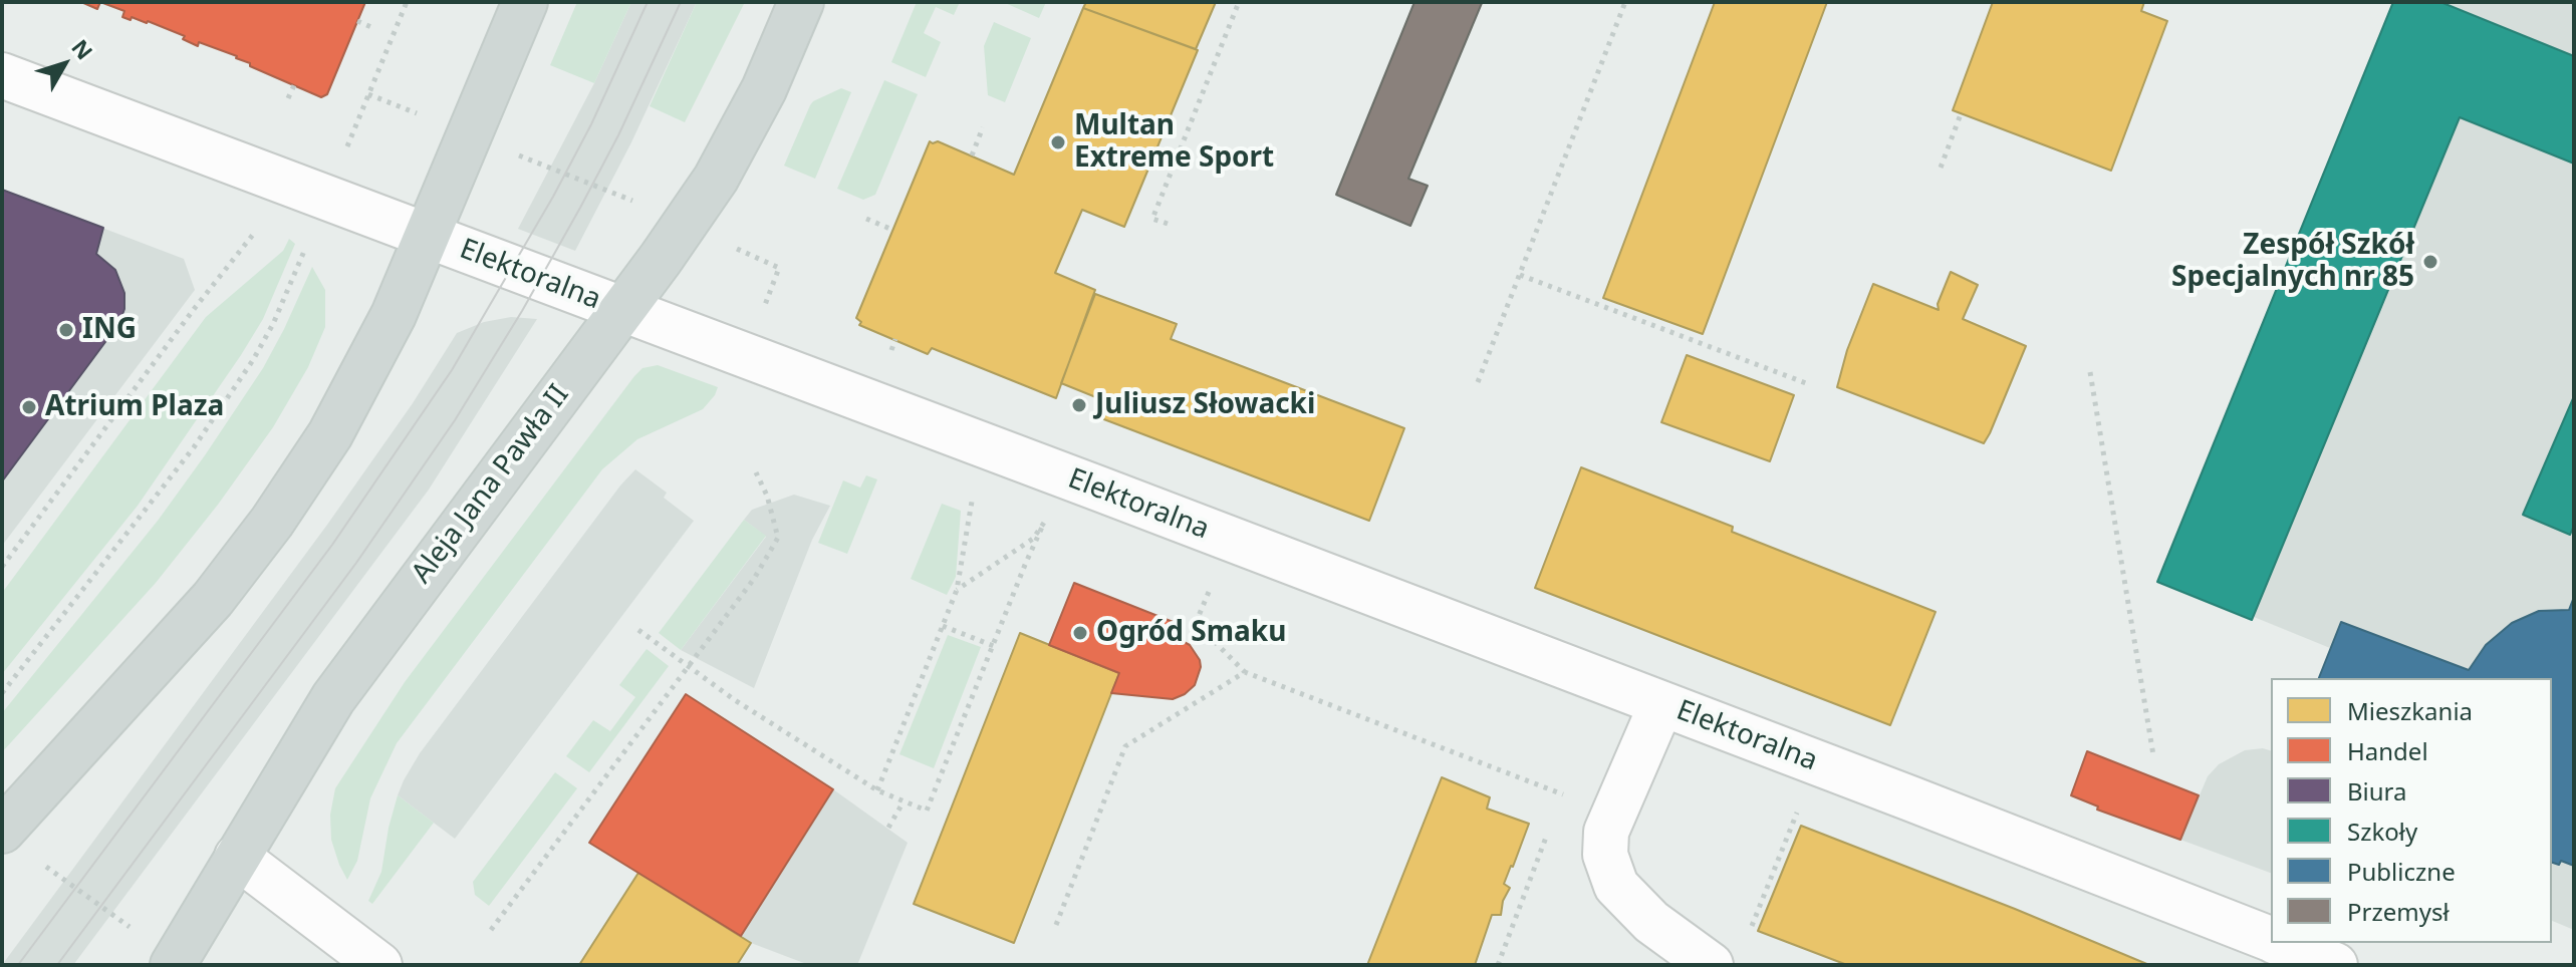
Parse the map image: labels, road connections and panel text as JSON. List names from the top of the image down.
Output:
{
  "streets": {
    "main road": ["Aleja Jana Pawła II"],
    "street": ["Elektoralna"]
  },
  "crossings": [
    ["Elektoralna", "Aleja Jana Pawła II"]
  ],
  "places": [
    "Multan Extreme Sport",
    "Zespół Szkół Specjalnych nr 85",
    "ING",
    "Juliusz Słowacki",
    "Atrium Plaza",
    "Ogród Smaku"
  ],
  "legend": [
    "Mieszkania",
    "Handel",
    "Biura",
    "Szkoły",
    "Publiczne",
    "Przemysł"
  ],
  "north": "top right"
}
